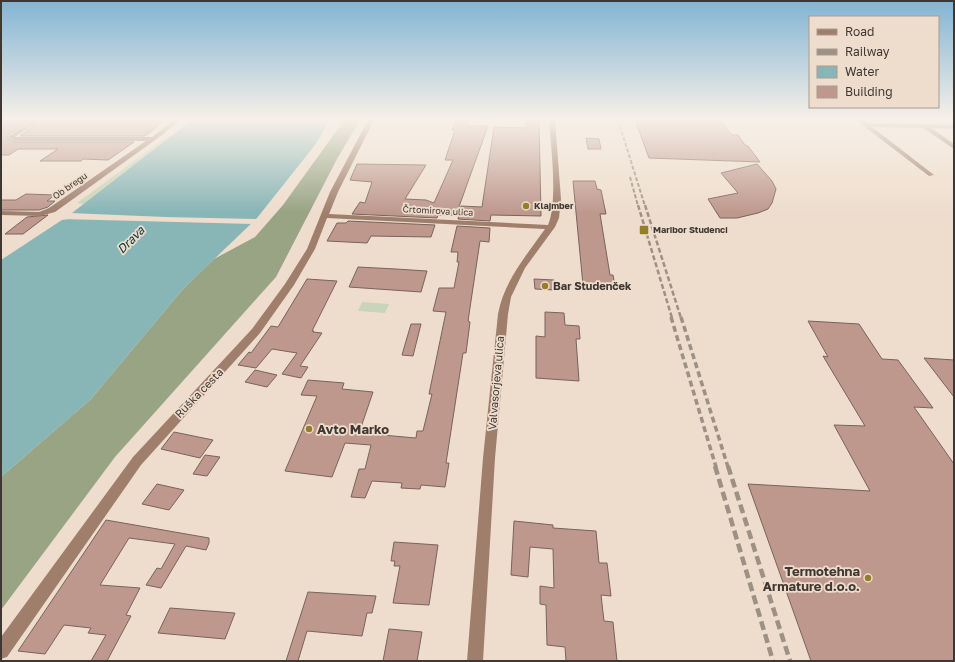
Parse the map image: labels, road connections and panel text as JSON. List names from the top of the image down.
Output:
{
  "streets": {
    "street": [
      "Ob bregu",
      "Črtomirova ulica",
      "Valvasorjeva ulica",
      "Ruška cesta"
    ]
  },
  "crossings": [
    ["Črtomirova ulica", "Valvasorjeva ulica"],
    ["Črtomirova ulica", "Ruška cesta"]
  ],
  "water": ["Drava"],
  "places": {
    "other": [
      "Klajmber",
      "Bar Studenček",
      "Avto Marko",
      "Termotehna Armature d.o.o."
    ],
    "transit": ["Maribor Studenci"]
  },
  "legend": [
    "Road",
    "Railway",
    "Water",
    "Building"
  ]
}
